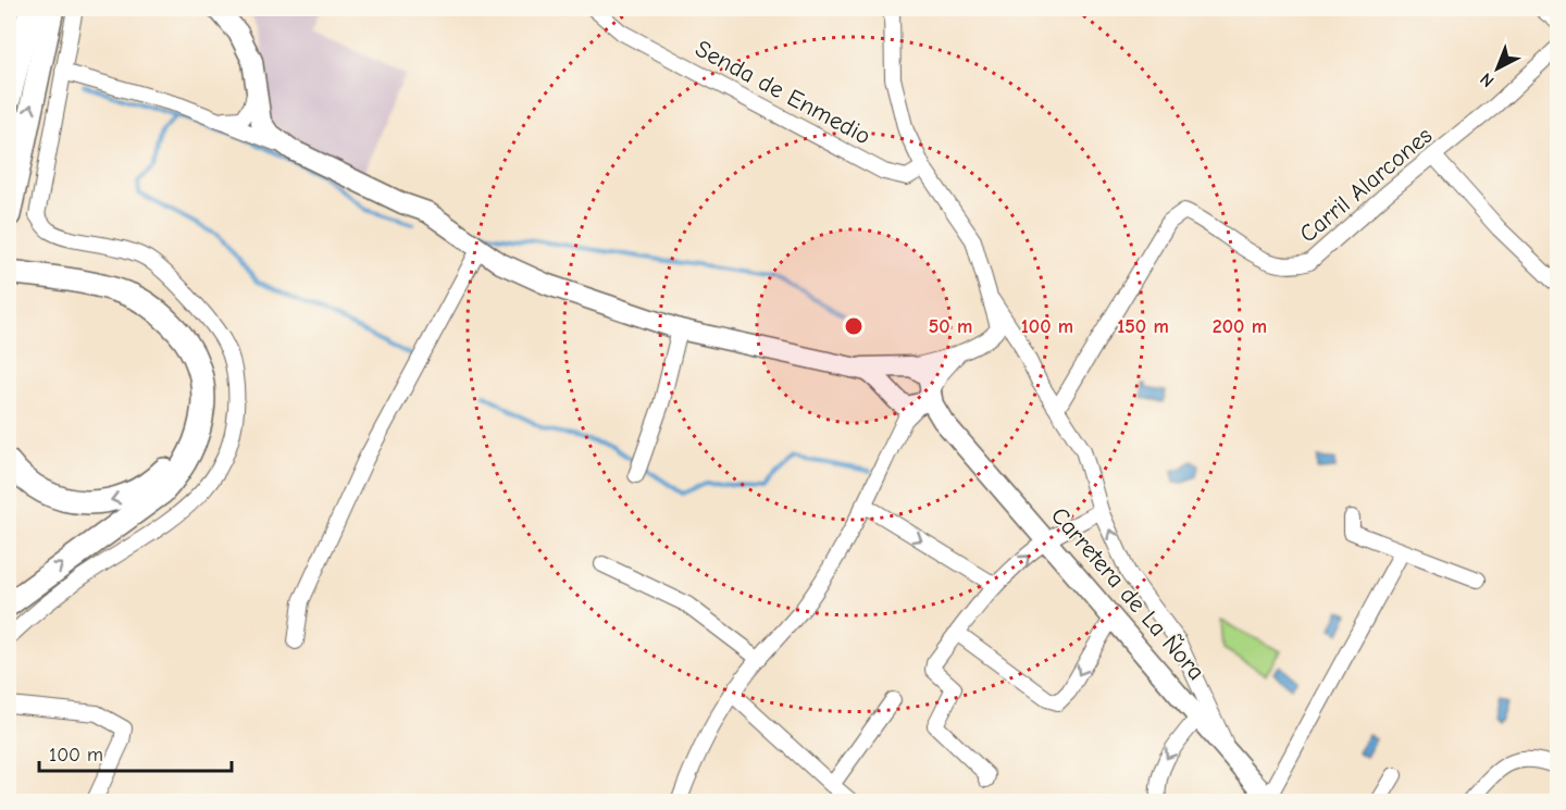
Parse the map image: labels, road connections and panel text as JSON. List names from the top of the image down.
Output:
{
  "streets": {
    "main road": ["Carretera de La Ñora"],
    "street": ["Senda de Enmedio", "Carril Alarcones"]
  },
  "scale_bar": "100 m",
  "north": "bottom left",
  "rings": [
    "50 m",
    "100 m",
    "150 m",
    "200 m"
  ]
}
